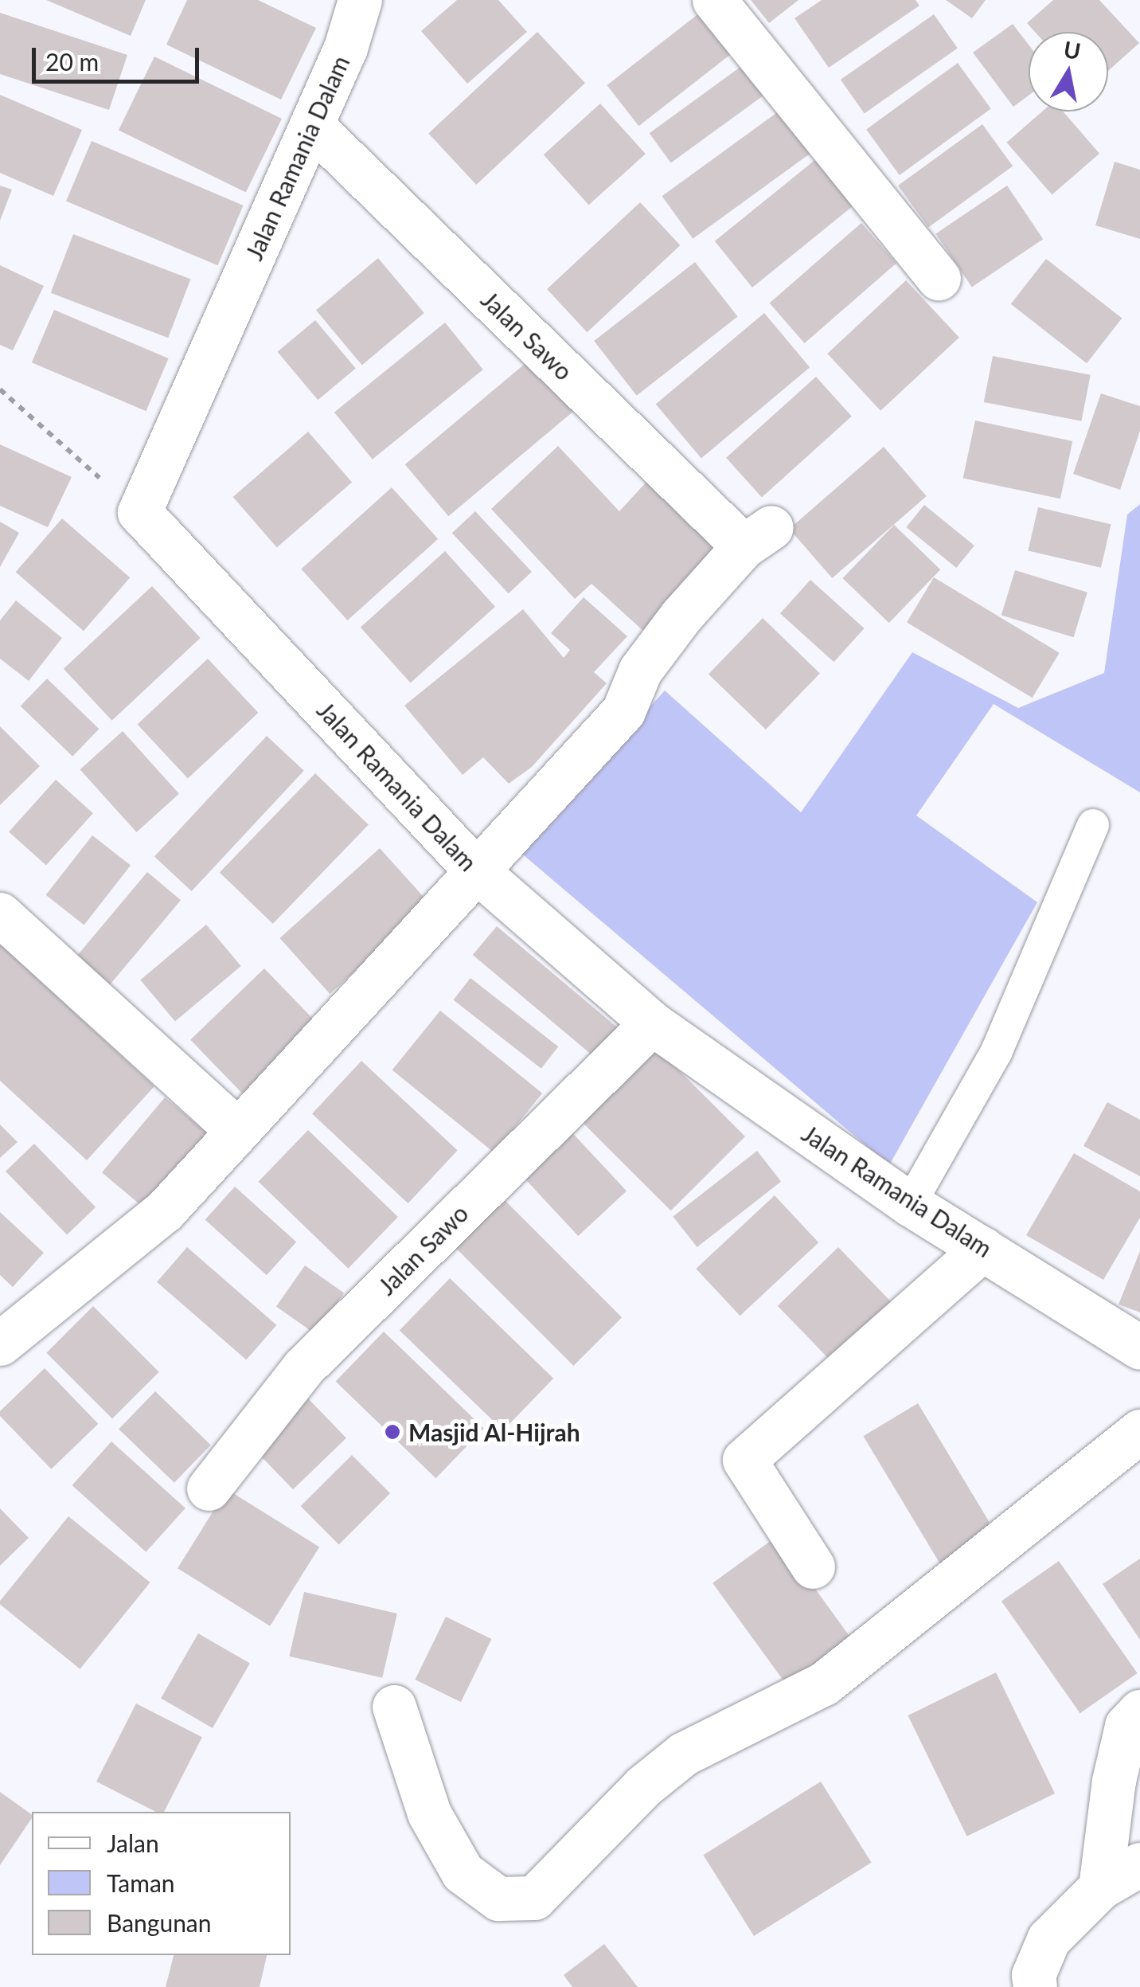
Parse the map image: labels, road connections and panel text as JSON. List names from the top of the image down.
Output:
{
  "streets": {
    "street": ["Jalan Ramania Dalam", "Jalan Sawo"]
  },
  "crossings": [
    ["Jalan Ramania Dalam", "Jalan Sawo"]
  ],
  "places": ["Masjid Al-Hijrah"],
  "legend": ["Jalan", "Taman", "Bangunan"],
  "scale_bar": "20 m",
  "north": "top"
}
